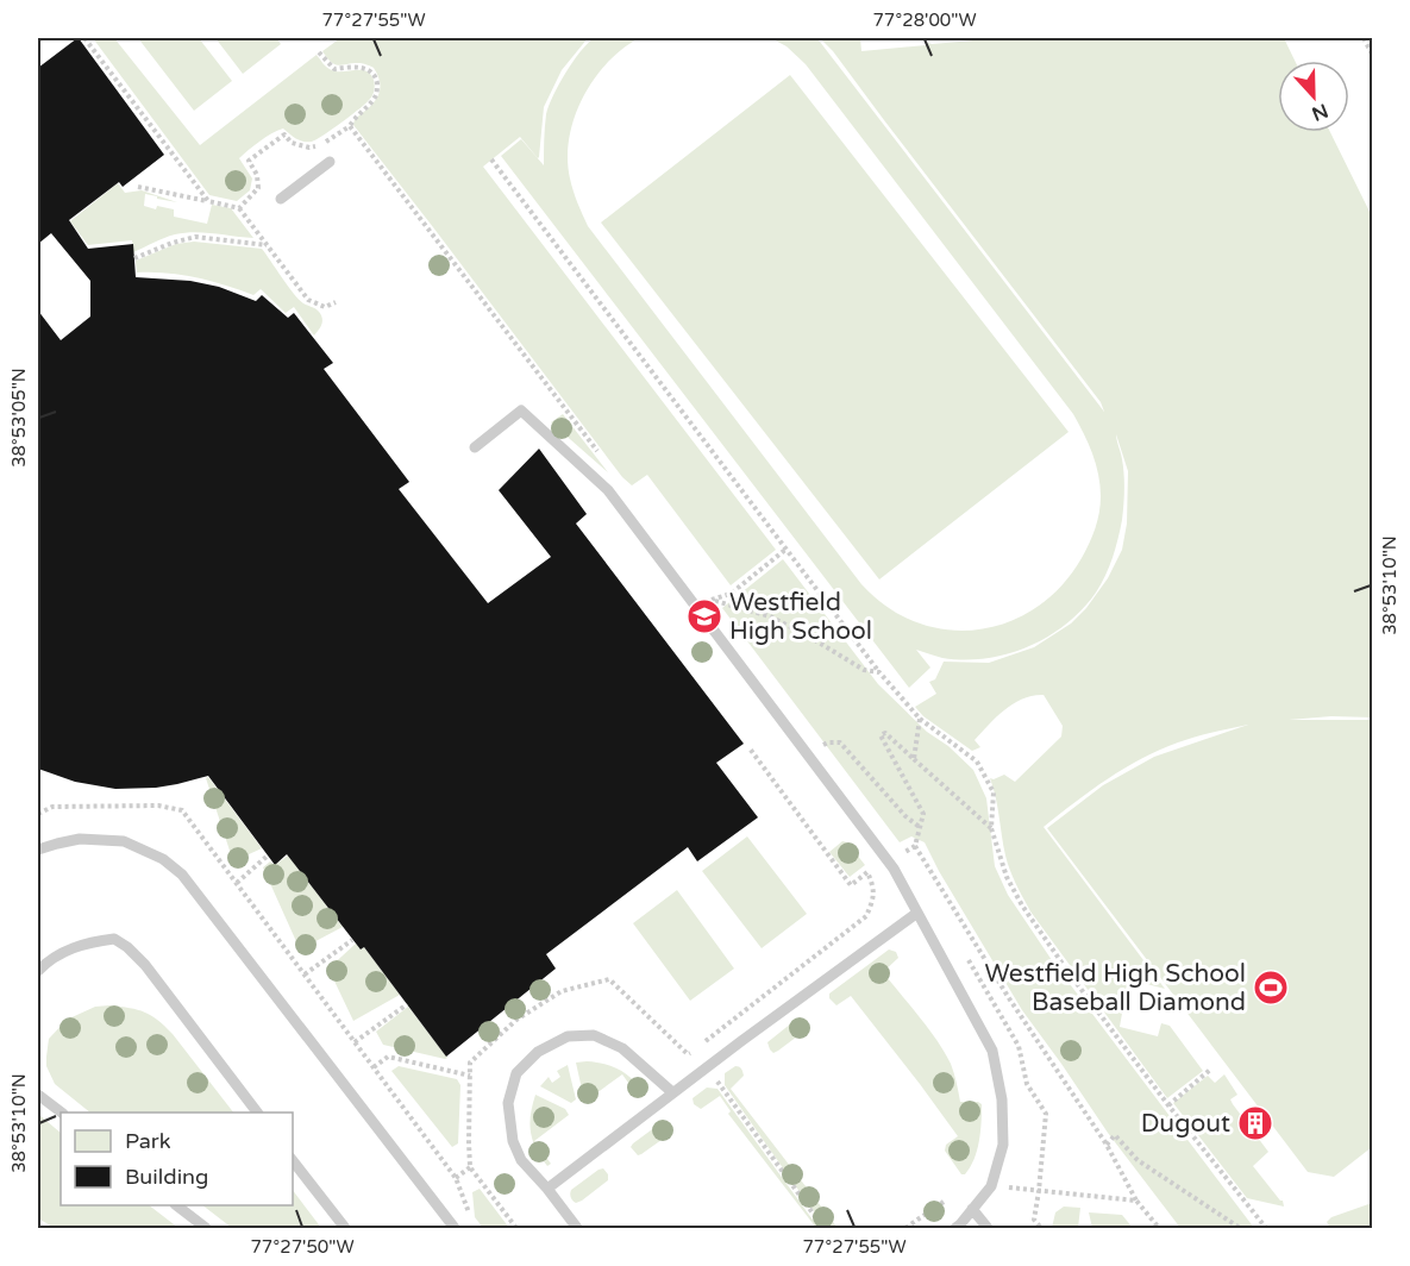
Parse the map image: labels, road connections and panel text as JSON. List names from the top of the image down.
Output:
{
  "places": {
    "school or university": ["Westfield High School"],
    "sports": ["Westfield High School Baseball Diamond"],
    "building": ["Dugout"]
  },
  "legend": ["Park", "Building"],
  "north": "bottom",
  "coordinates": [
    "77°27'55\"W",
    "77°28'00\"W",
    "38°53'05\"N",
    "38°53'10\"N",
    "77°27'50\"W"
  ]
}
